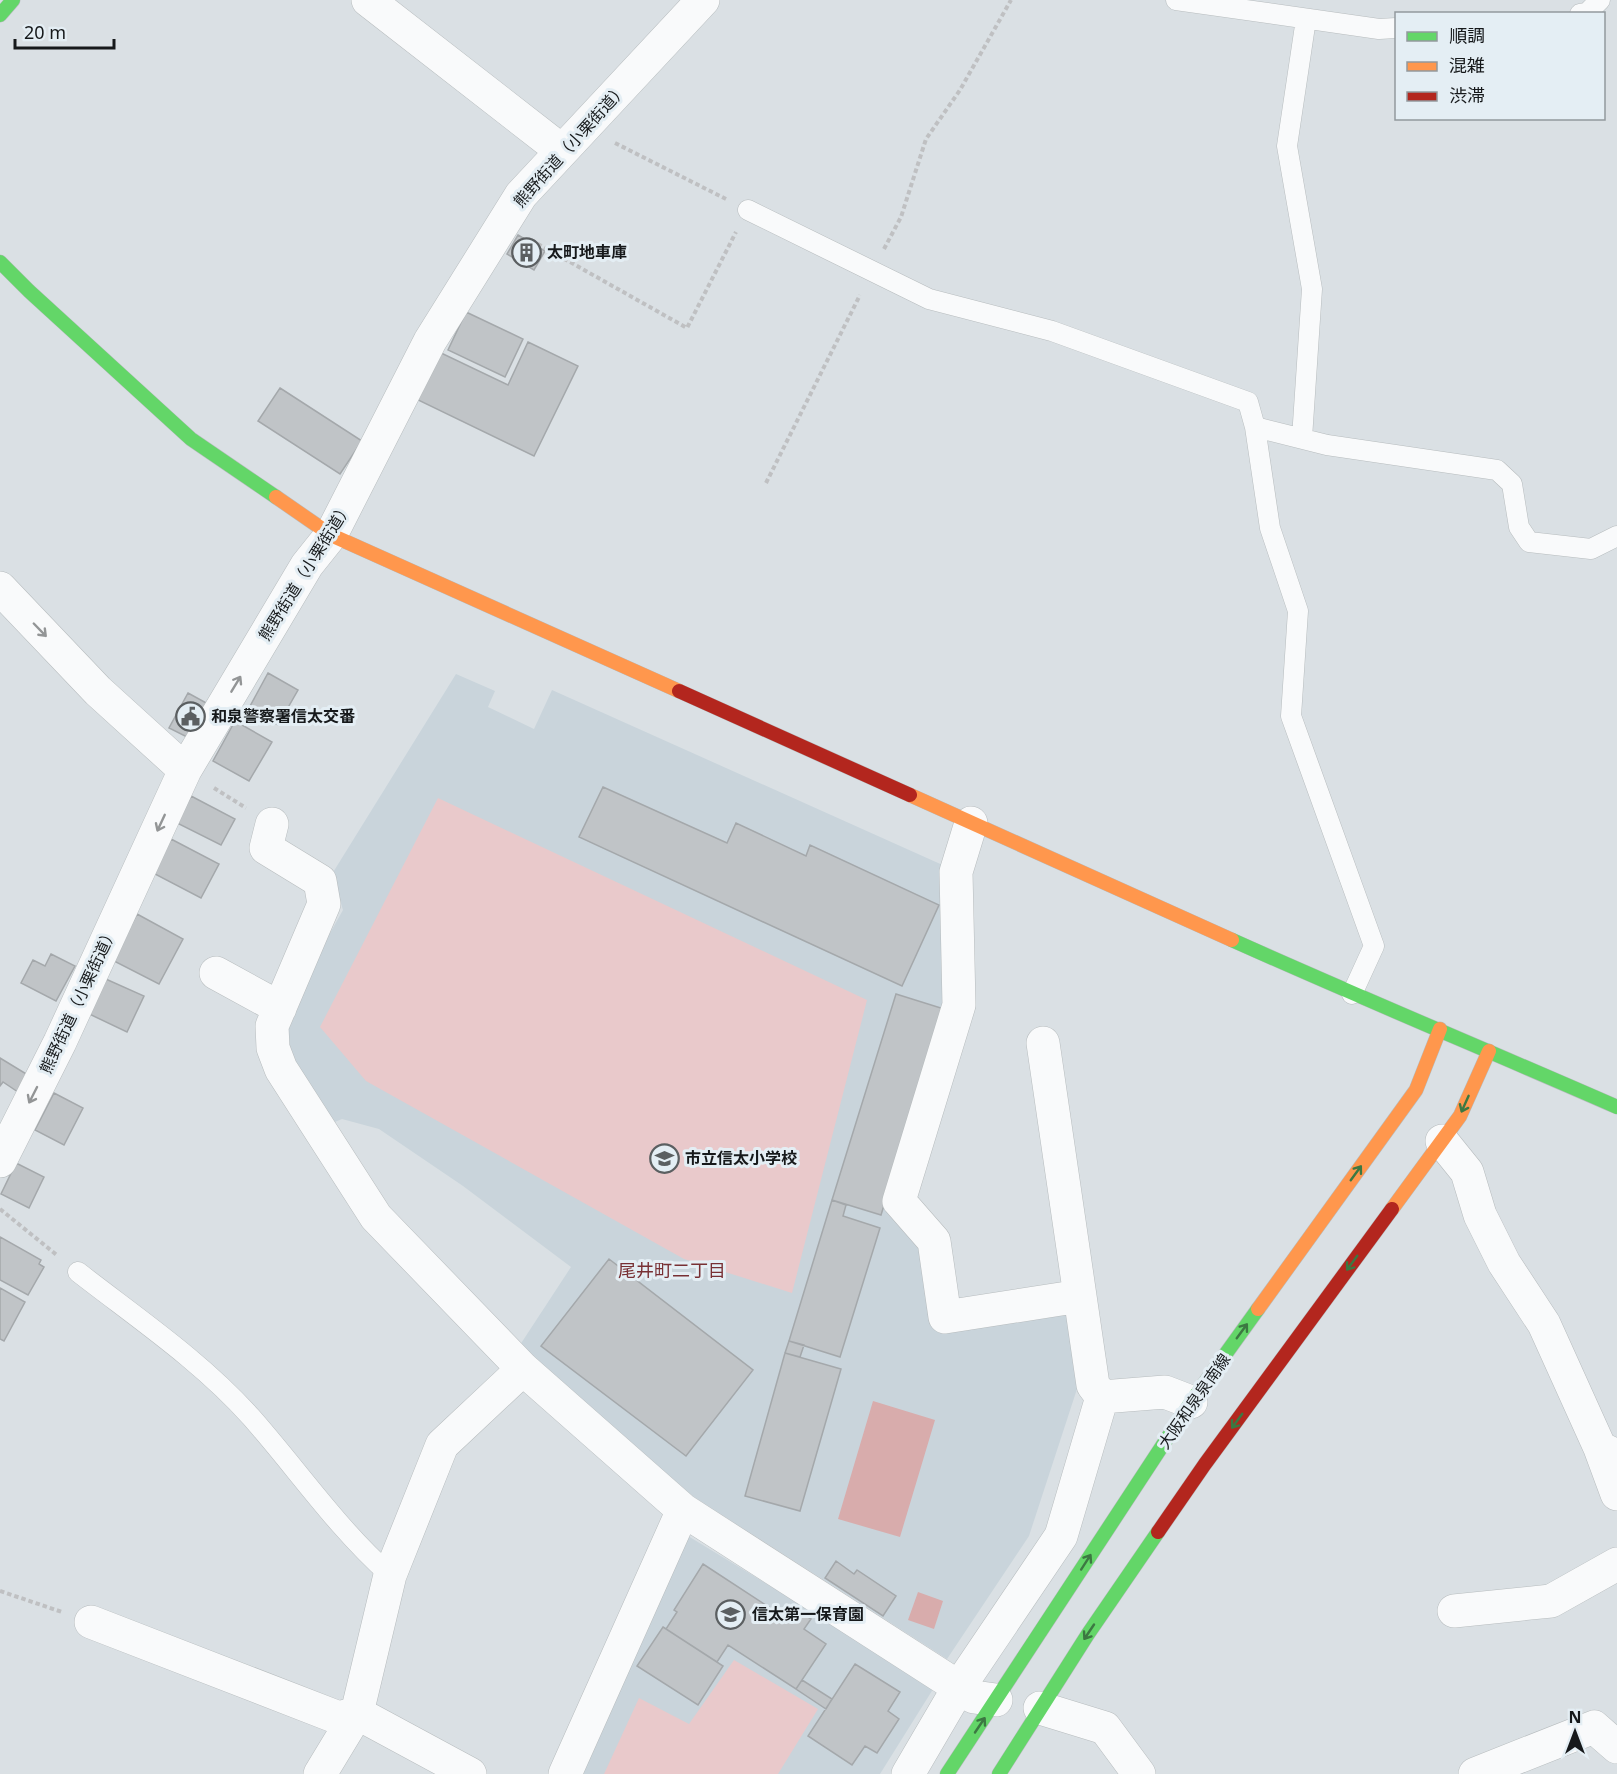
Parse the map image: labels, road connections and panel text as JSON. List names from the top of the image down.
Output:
{
  "streets": {
    "street": ["熊野街道（小栗街道）", "大阪和泉泉南線"]
  },
  "districts": ["尾井町二丁目"],
  "places": {
    "building": ["太町地車庫"],
    "public building": ["和泉警察署信太交番"],
    "school or university": ["市立信太小学校", "信太第一保育園"]
  },
  "legend": ["順調", "混雑", "渋滞"],
  "scale_bar": "20 m",
  "north": "top"
}
